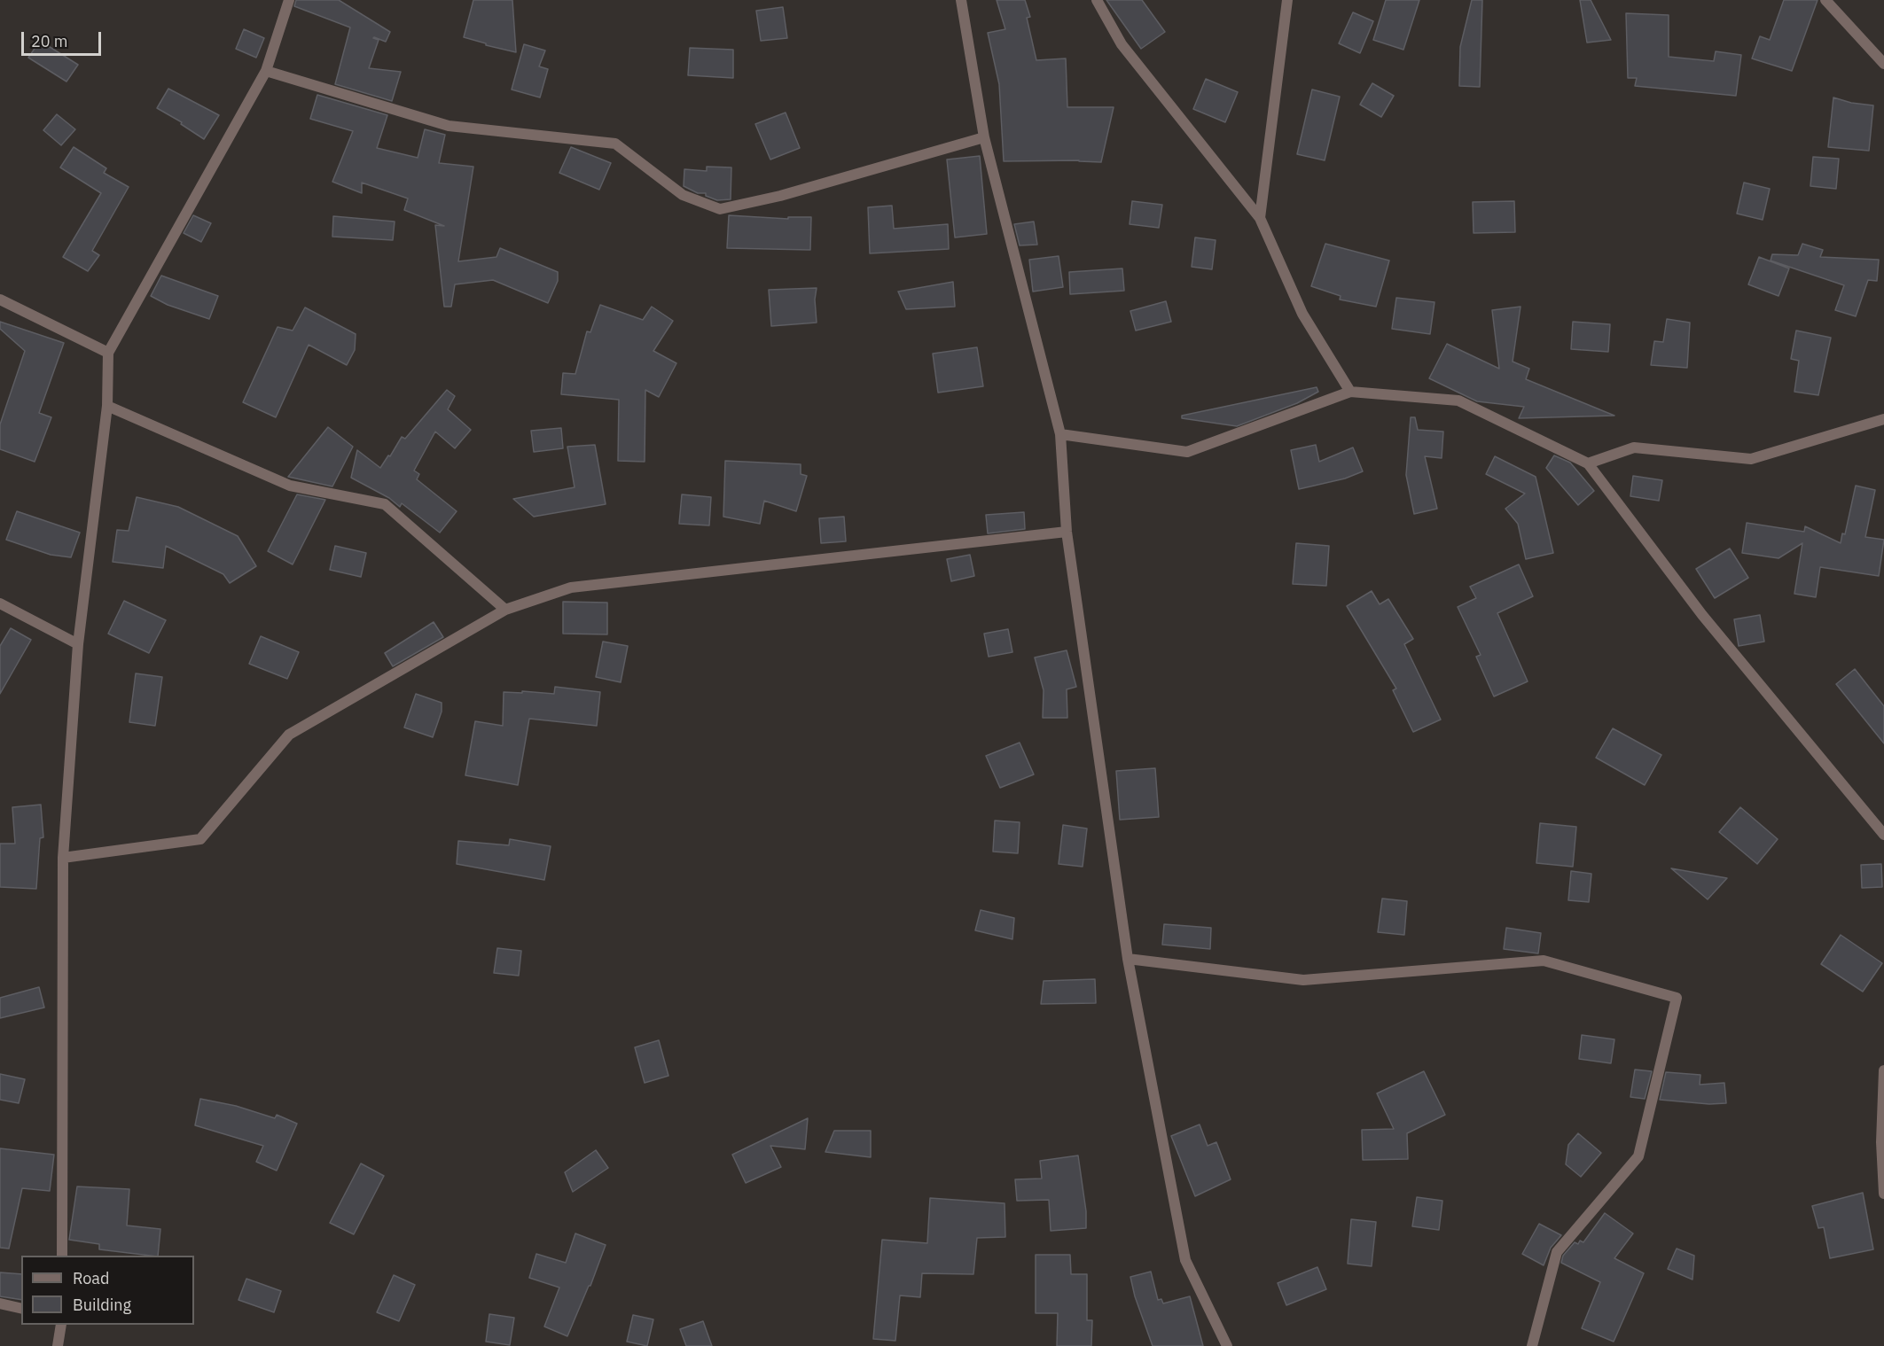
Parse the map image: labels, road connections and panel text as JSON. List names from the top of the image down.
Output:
{
  "legend": ["Road", "Building"],
  "scale_bar": "20 m"
}
